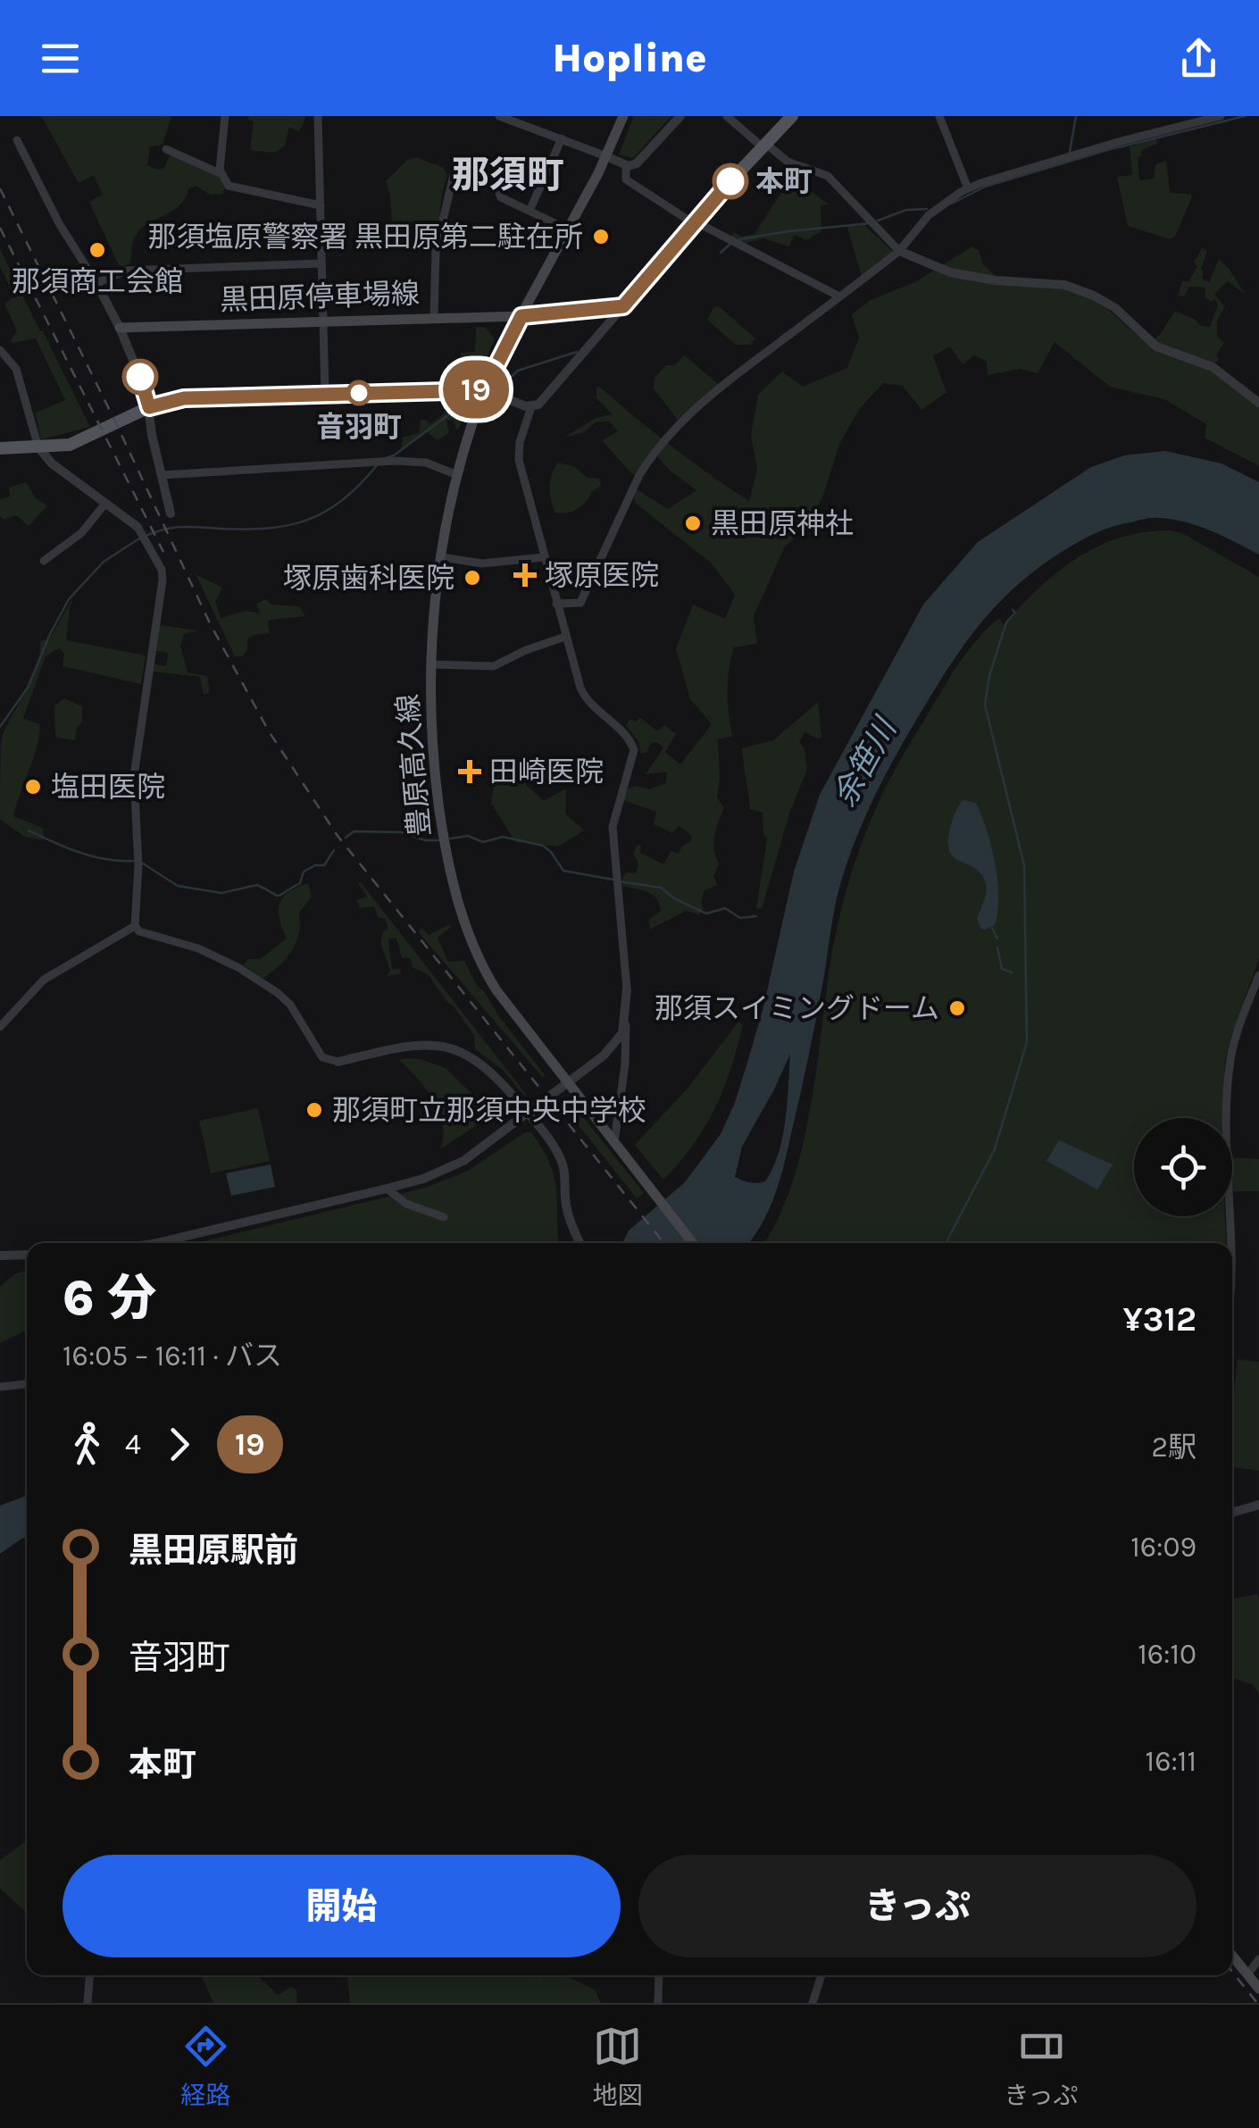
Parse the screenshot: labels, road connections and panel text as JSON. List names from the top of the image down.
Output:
{
  "streets": {
    "main road": ["黒田原停車場線", "豊原高久線"]
  },
  "districts": ["那須町"],
  "water": ["余笹川"],
  "places": {
    "other": [
      "本町",
      "那須塩原警察署 黒田原第二駐在所",
      "那須商工会館",
      "音羽町",
      "黒田原神社",
      "塚原歯科医院",
      "塩田医院",
      "那須スイミングドーム",
      "那須町立那須中央中学校"
    ],
    "health": ["塚原医院", "田崎医院"]
  },
  "lines": ["bus line 19"],
  "page": {
    "header": "Hopline",
    "on_map": "19",
    "heading": ["6 分", "16:05 – 16:11 · バス", "¥312"],
    "legs": ["4", "19", "2駅"],
    "list": [
      {
        "name": "黒田原駅前",
        "value": "16:09"
      },
      {
        "name": "音羽町",
        "value": "16:10"
      },
      {
        "name": "本町",
        "value": "16:11"
      }
    ],
    "buttons": ["開始", "きっぷ"],
    "tabs": ["経路", "地図", "きっぷ"]
  }
}
